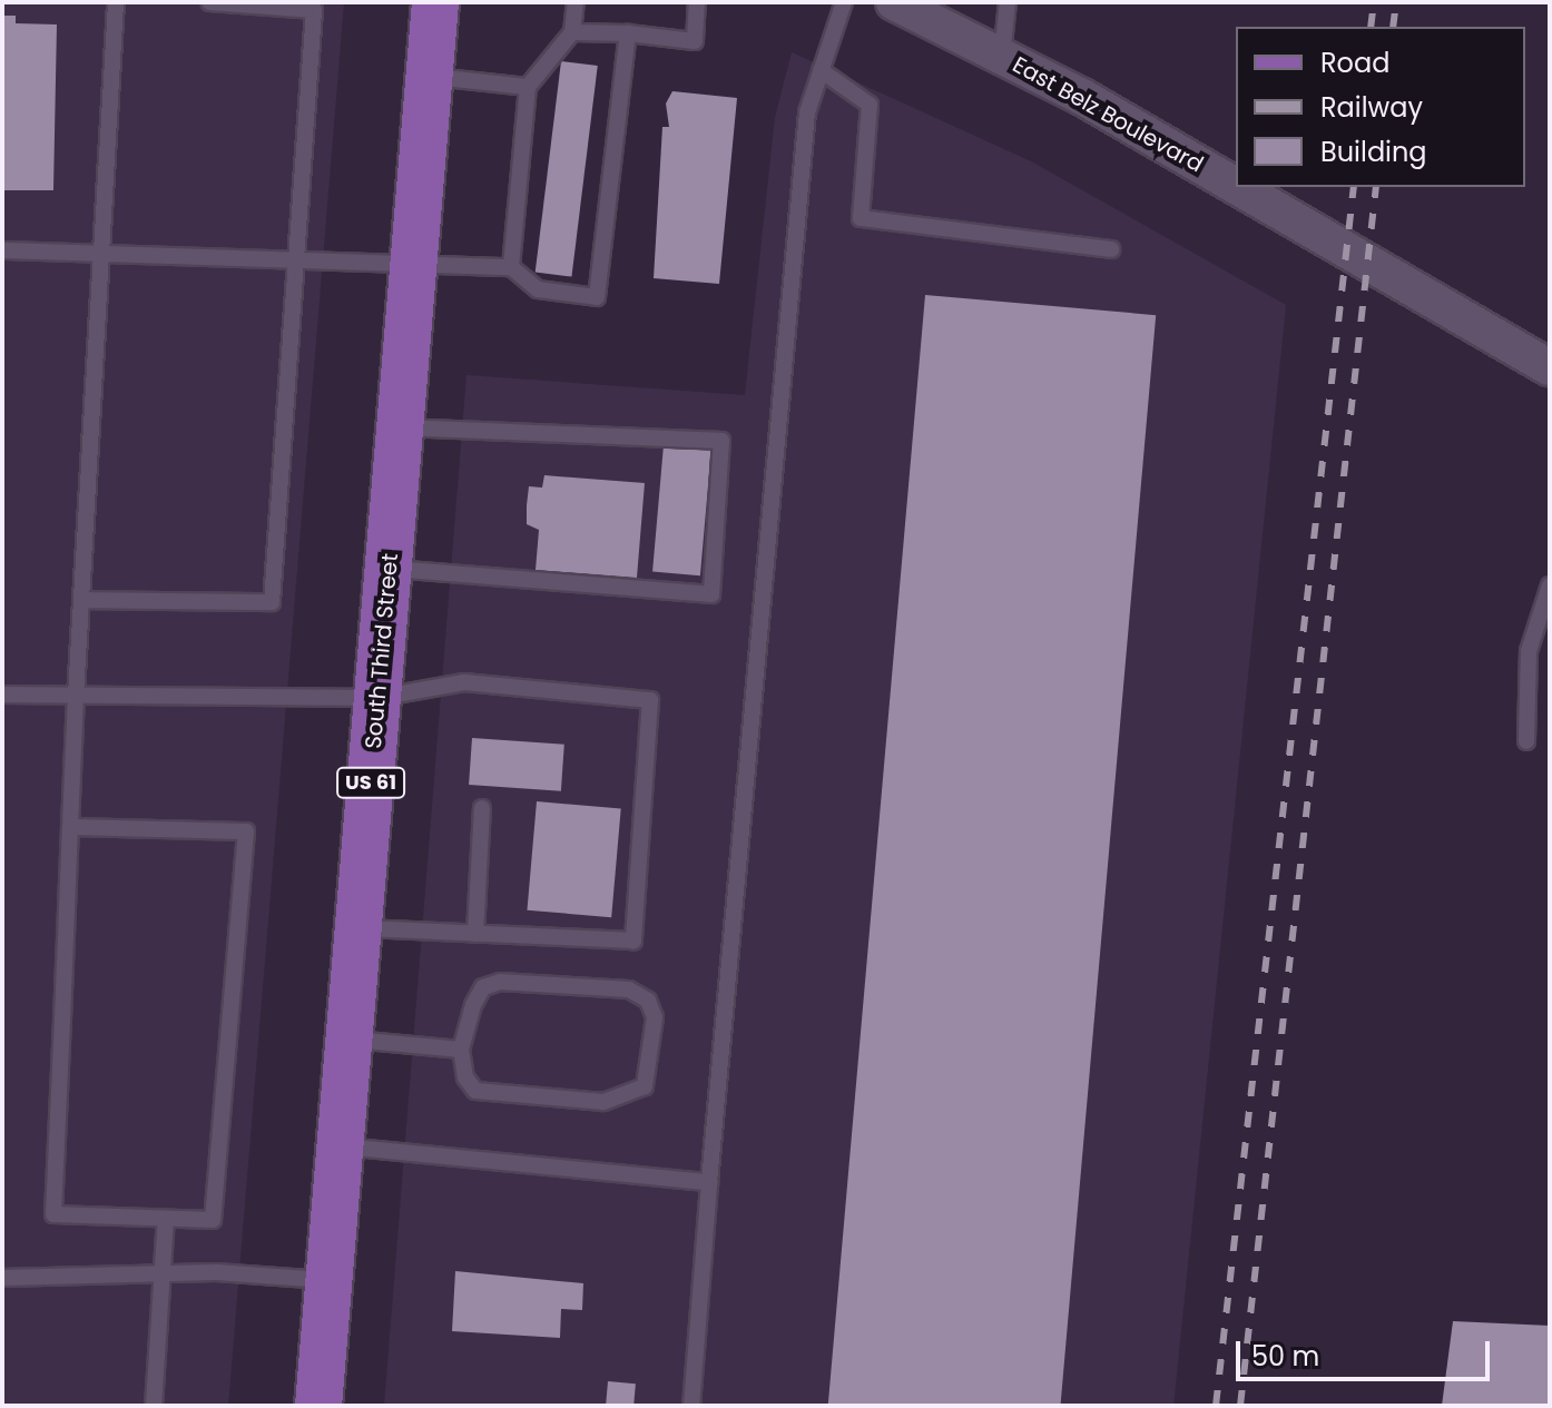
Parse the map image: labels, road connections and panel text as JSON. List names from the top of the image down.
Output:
{
  "streets": {
    "main road": ["South Third Street", "US 61"],
    "street": ["East Belz Boulevard"]
  },
  "legend": ["Road", "Railway", "Building"],
  "scale_bar": "50 m"
}
